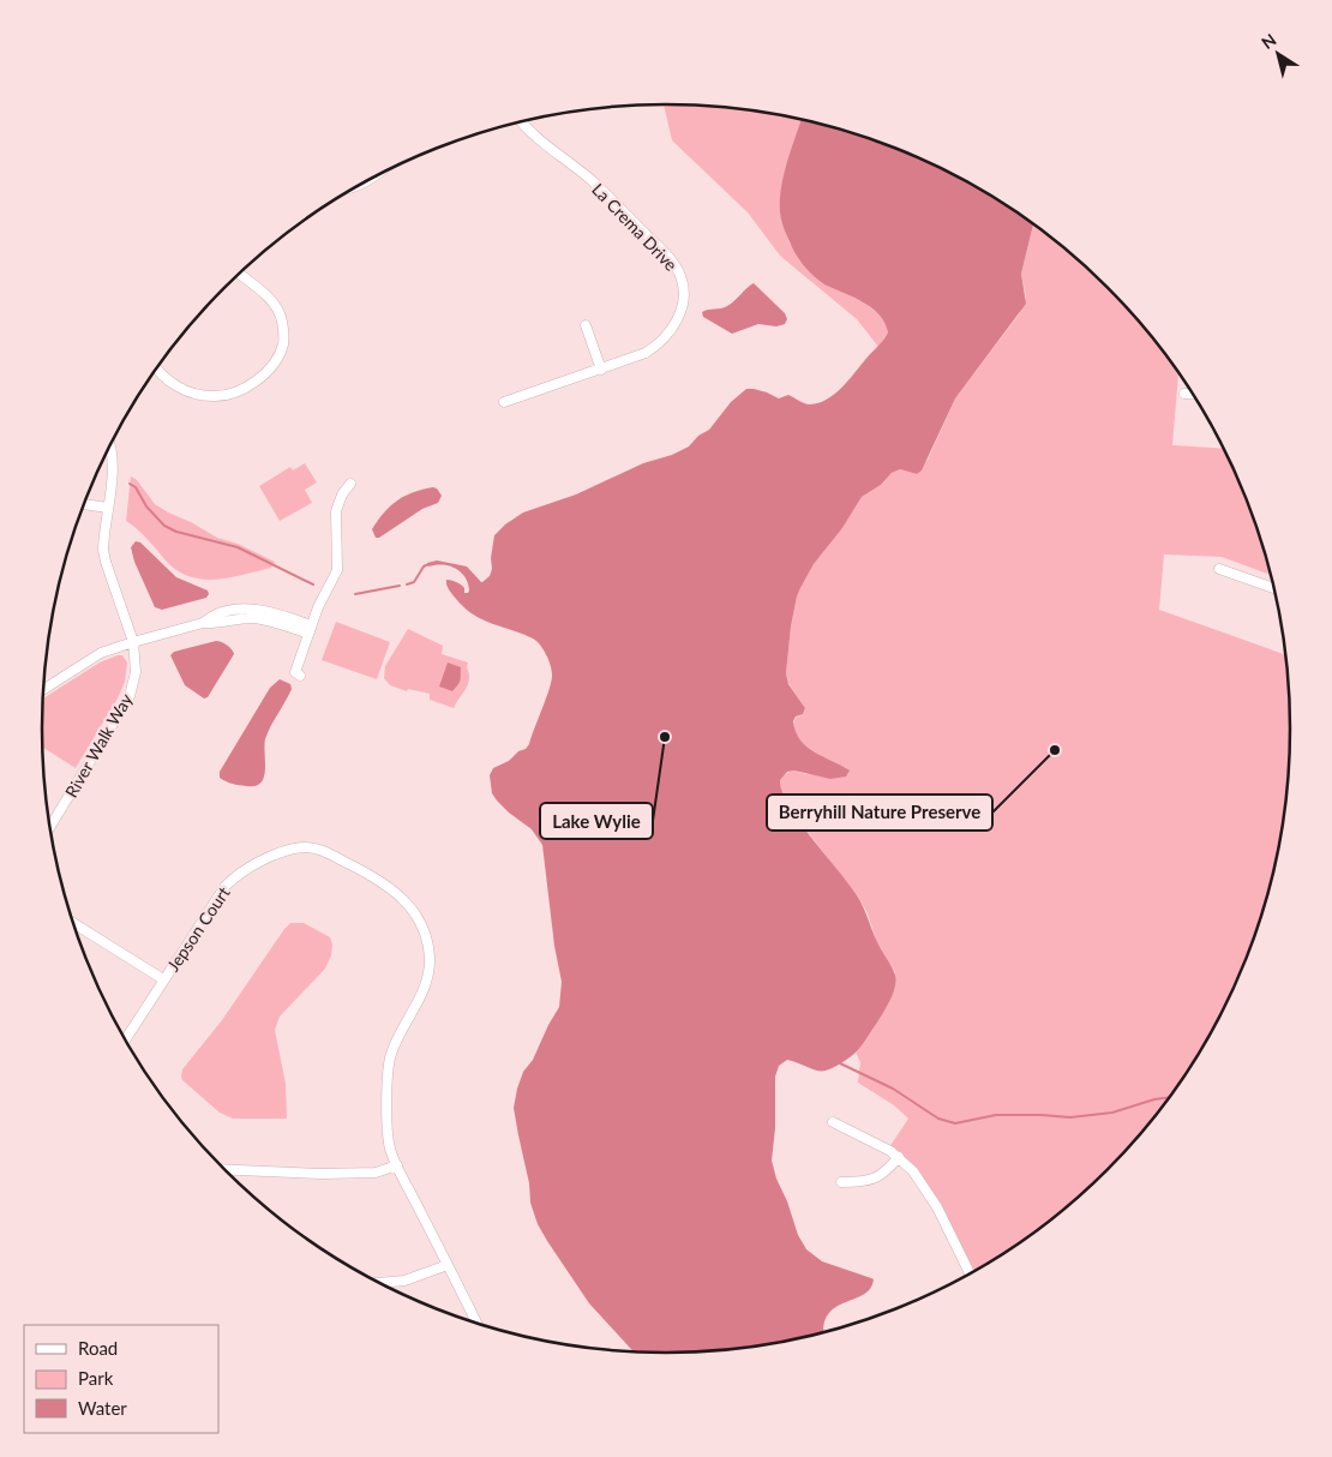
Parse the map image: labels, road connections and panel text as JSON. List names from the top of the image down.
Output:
{
  "streets": {
    "street": ["La Crema Drive", "River Walk Way", "Jepson Court"]
  },
  "places": ["Lake Wylie", "Berryhill Nature Preserve"],
  "legend": ["Road", "Park", "Water"],
  "north": "top left"
}
